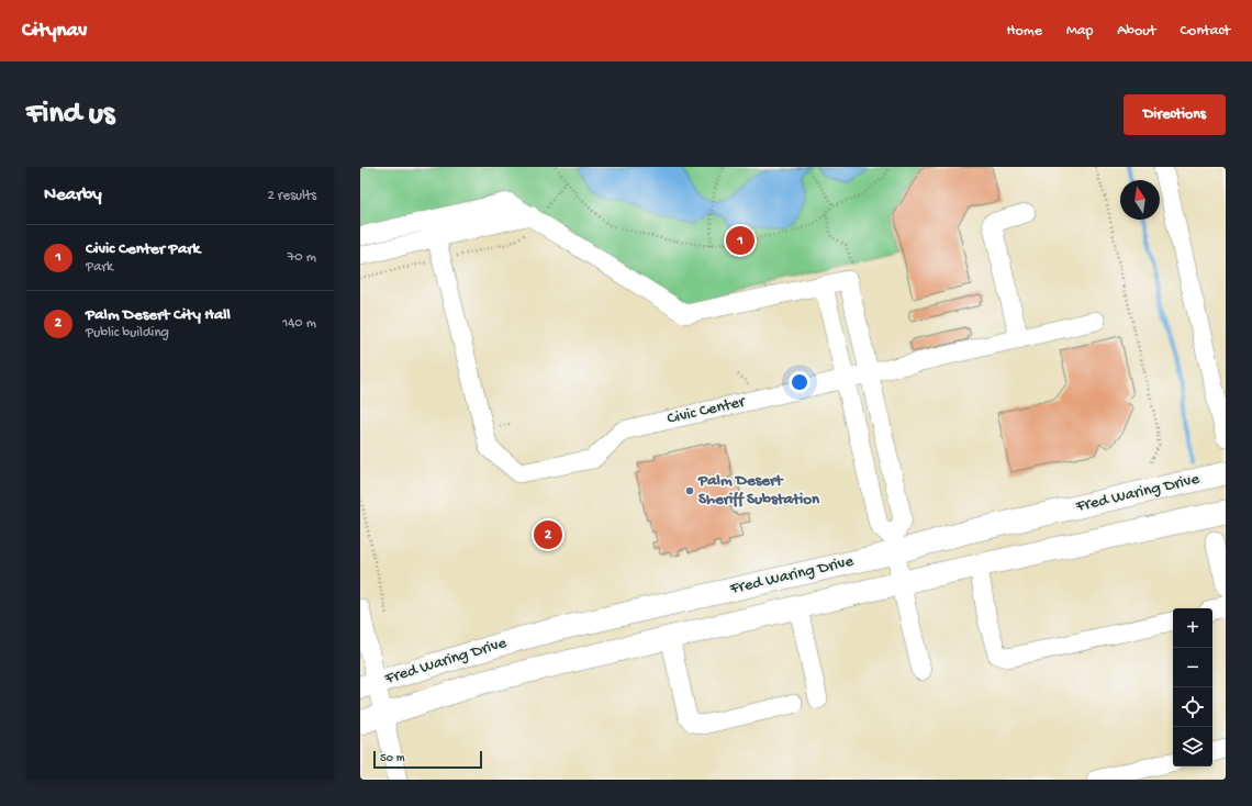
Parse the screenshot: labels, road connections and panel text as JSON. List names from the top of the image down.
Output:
{
  "streets": {
    "main road": ["Fred Waring Drive"],
    "street": ["Civic Center"]
  },
  "places": ["Palm Desert Sheriff Substation"],
  "scale_bar": "50 m",
  "north": "top",
  "page": {
    "header": "Citynav",
    "nav": [
      "Home",
      "Map",
      "About",
      "Contact"
    ],
    "buttons": "Directions",
    "title": "Find us",
    "heading": ["Nearby", "2 results"],
    "list": [
      {
        "mark": "1",
        "name": "Civic Center Park",
        "note": "Park",
        "value": "70 m"
      },
      {
        "mark": "2",
        "name": "Palm Desert City Hall",
        "note": "Public building",
        "value": "140 m"
      }
    ],
    "pins": ["1", "2"],
    "map_buttons": ["+", "−"],
    "scale": "50 m"
  }
}
